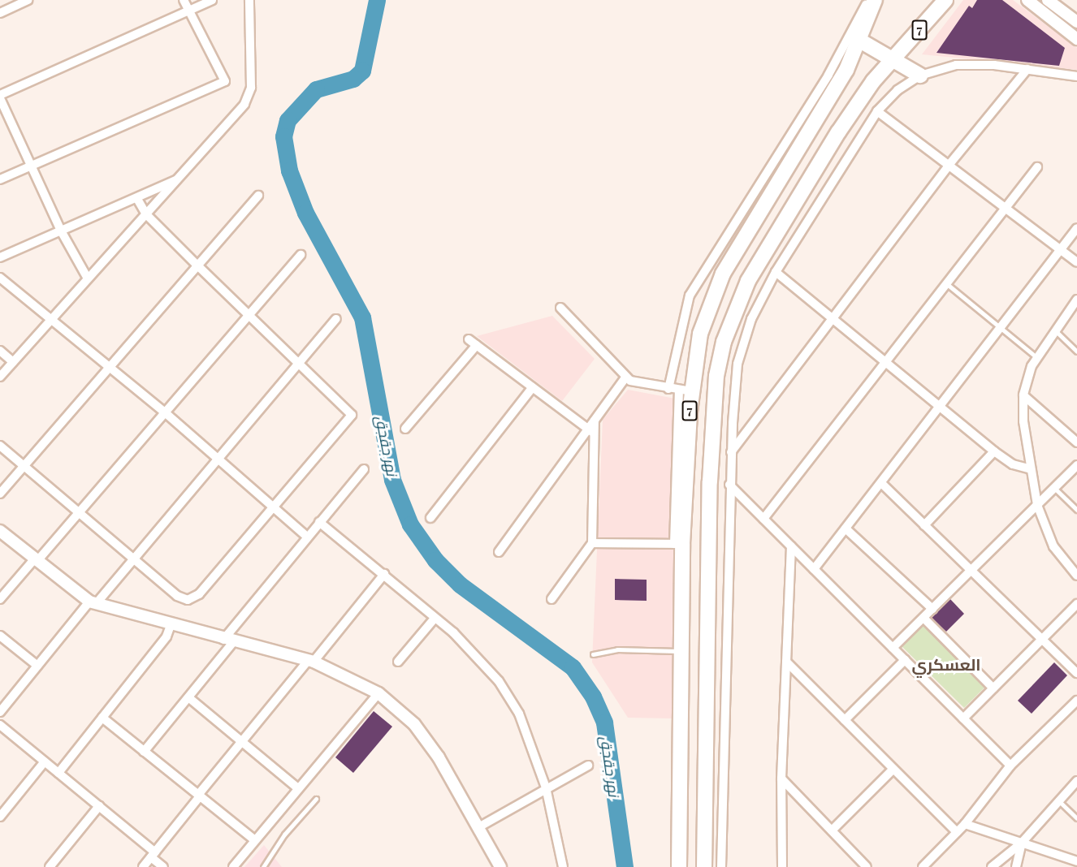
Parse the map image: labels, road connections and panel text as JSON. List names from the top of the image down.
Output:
{
  "streets": {
    "highway": ["7"]
  },
  "districts": ["العسكري"],
  "water": ["نهر جقجق"]
}
